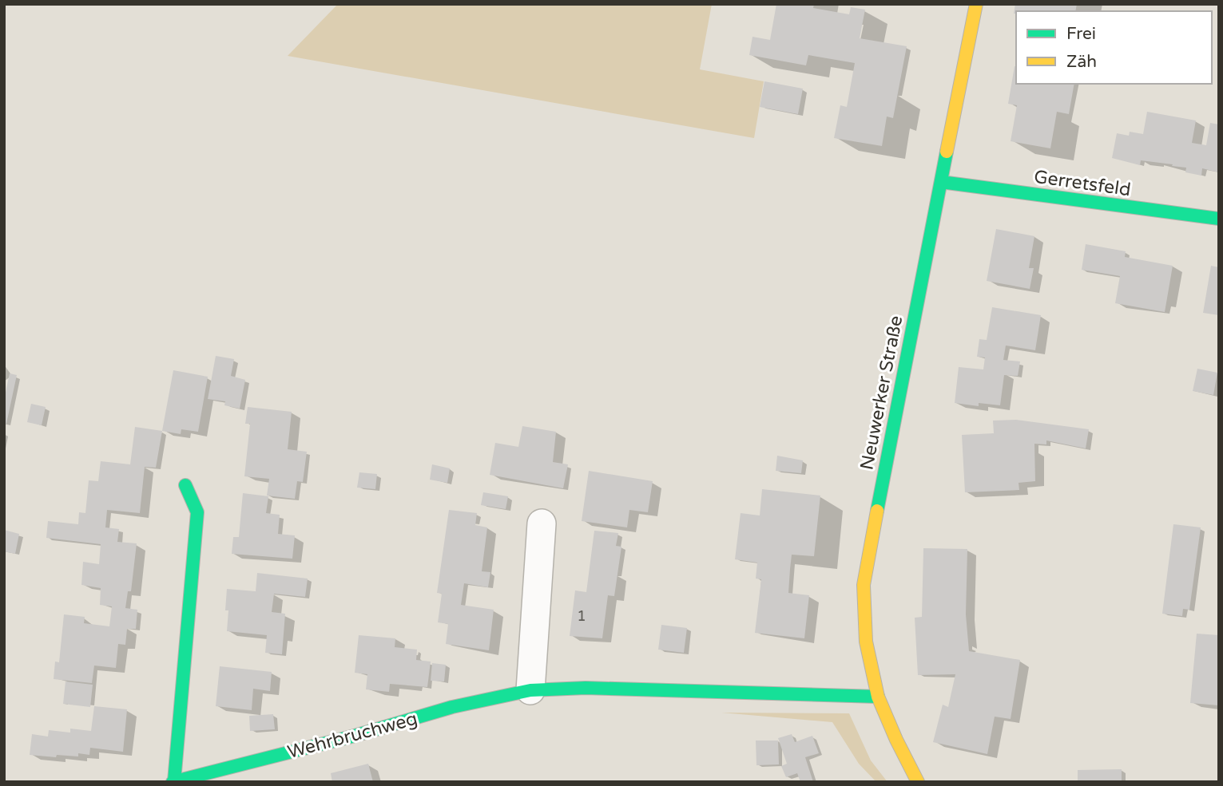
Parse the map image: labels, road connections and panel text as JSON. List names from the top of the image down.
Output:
{
  "streets": {
    "street": ["Gerretsfeld", "Neuwerker Straße", "Wehrbruchweg"]
  },
  "crossings": [
    ["Gerretsfeld", "Neuwerker Straße"],
    ["Neuwerker Straße", "Wehrbruchweg"]
  ],
  "house_numbers": ["1"],
  "legend": ["Frei", "Zäh"]
}
